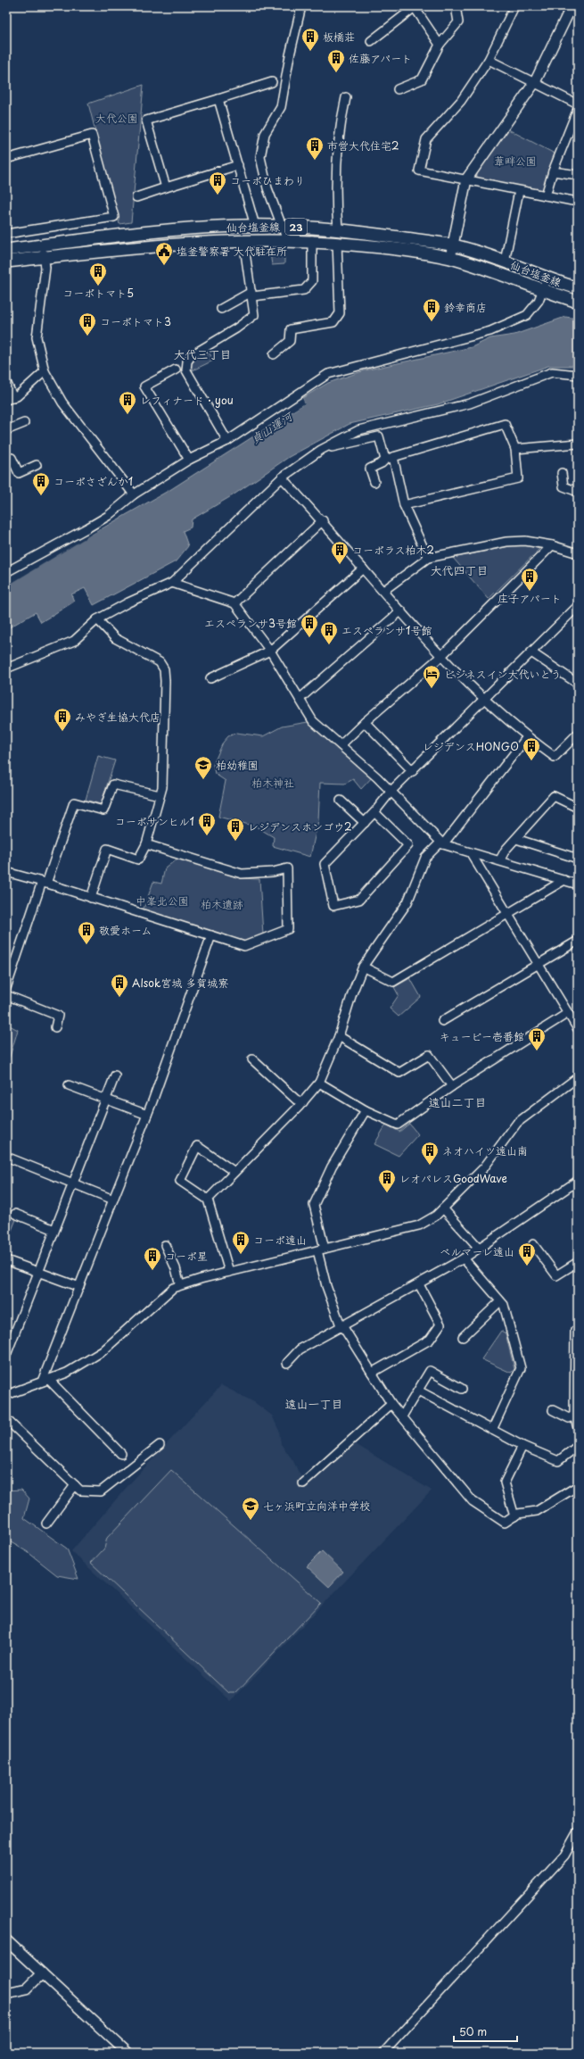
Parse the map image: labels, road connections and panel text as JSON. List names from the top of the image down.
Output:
{
  "streets": {
    "main road": ["仙台塩釜線", "23"]
  },
  "districts": [
    "大代三丁目",
    "大代四丁目",
    "遠山二丁目",
    "遠山一丁目"
  ],
  "water": ["貞山運河"],
  "parks": [
    "大代公園",
    "葦畔公園",
    "柏木神社",
    "中峯北公園",
    "柏木遺跡"
  ],
  "places": {
    "building": [
      "板橋荘",
      "佐藤アパート",
      "市営大代住宅2",
      "コーポひまわり",
      "コーポトマト5",
      "鈴幸商店",
      "コーポトマト3",
      "レフィナード・you",
      "コーポさざんか1",
      "コーポラス柏木2",
      "庄子アパート",
      "エスペランサ3号館",
      "エスペランサ1号館",
      "みやぎ生協大代店",
      "レジデンスHONGO",
      "コーポサンヒル1",
      "レジデンスホンゴウ2",
      "敬愛ホーム",
      "Alsok宮城 多賀城寮",
      "キュービー壱番館",
      "ネオハイツ遠山南",
      "レオパレスGoodWave",
      "コーポ遠山",
      "ベルマーレ遠山",
      "コーポ星"
    ],
    "public building": ["塩釜警察署 大代駐在所"],
    "hotel": ["ビジネスイン大代いとう"],
    "school or university": ["柏幼稚園", "七ヶ浜町立向洋中学校"]
  },
  "scale_bar": "50 m"
}
